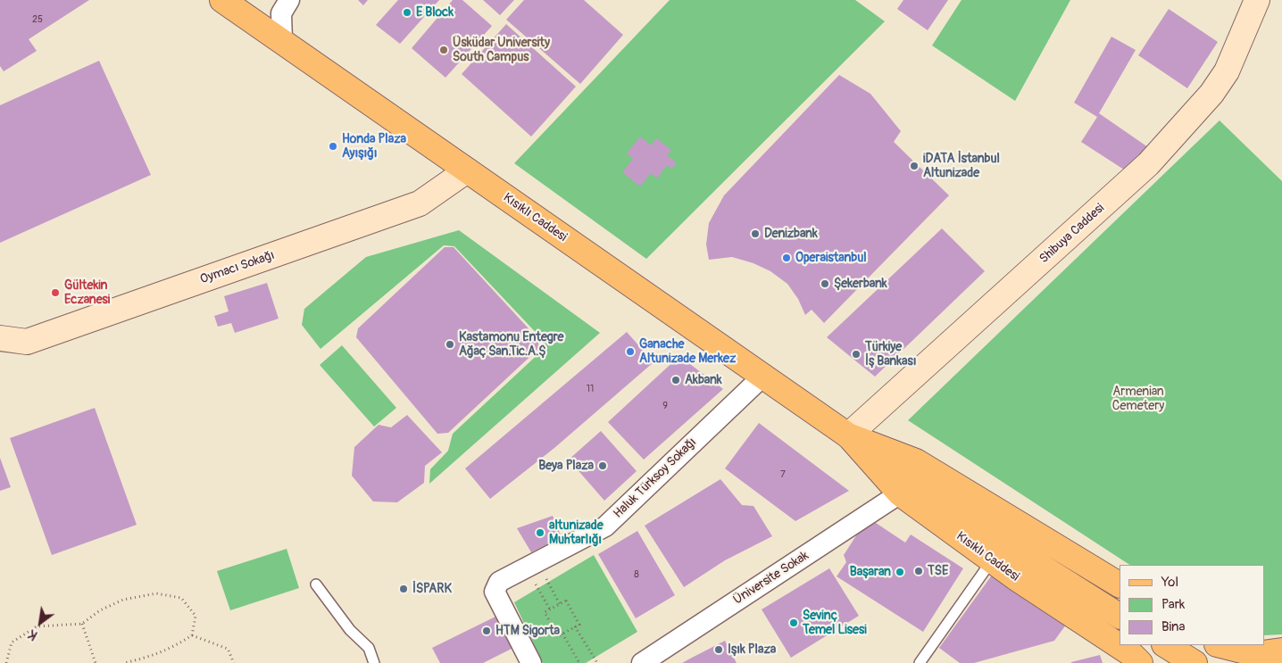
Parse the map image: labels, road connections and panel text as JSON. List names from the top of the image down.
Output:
{
  "streets": {
    "main road": ["Kısıklı Caddesi"],
    "street": [
      "Shibuya Caddesi",
      "Oymacı Sokağı",
      "Haluk Türksoy Sokağı",
      "Üniversite Sokak"
    ]
  },
  "crossings": [
    ["Kısıklı Caddesi", "Shibuya Caddesi"],
    ["Kısıklı Caddesi", "Oymacı Sokağı"],
    ["Kısıklı Caddesi", "Haluk Türksoy Sokağı"],
    ["Kısıklı Caddesi", "Üniversite Sokak"]
  ],
  "parks": ["Armenian Cemetery"],
  "places": [
    "E Block",
    "Üsküdar University South Campus",
    "Honda Plaza Ayışığı",
    "iDATA İstanbul Altunizade",
    "Denizbank",
    "Operaistanbul",
    "Şekerbank",
    "Gültekin Eczanesi",
    "Kastamonu Entegre Ağaç San.Tic.A.Ş",
    "Ganache Altunizade Merkez",
    "Türkiye İş Bankası",
    "Akbank",
    "Beya Plaza",
    "altunizade Muhtarlığı",
    "TSE",
    "Başaran",
    "İSPARK",
    "Sevinç Temel Lisesi",
    "HTM Sigorta",
    "Işık Plaza"
  ],
  "house_numbers": [
    "25",
    "11",
    "9",
    "7",
    "8"
  ],
  "legend": ["Yol", "Park", "Bina"],
  "north": "bottom left"
}
